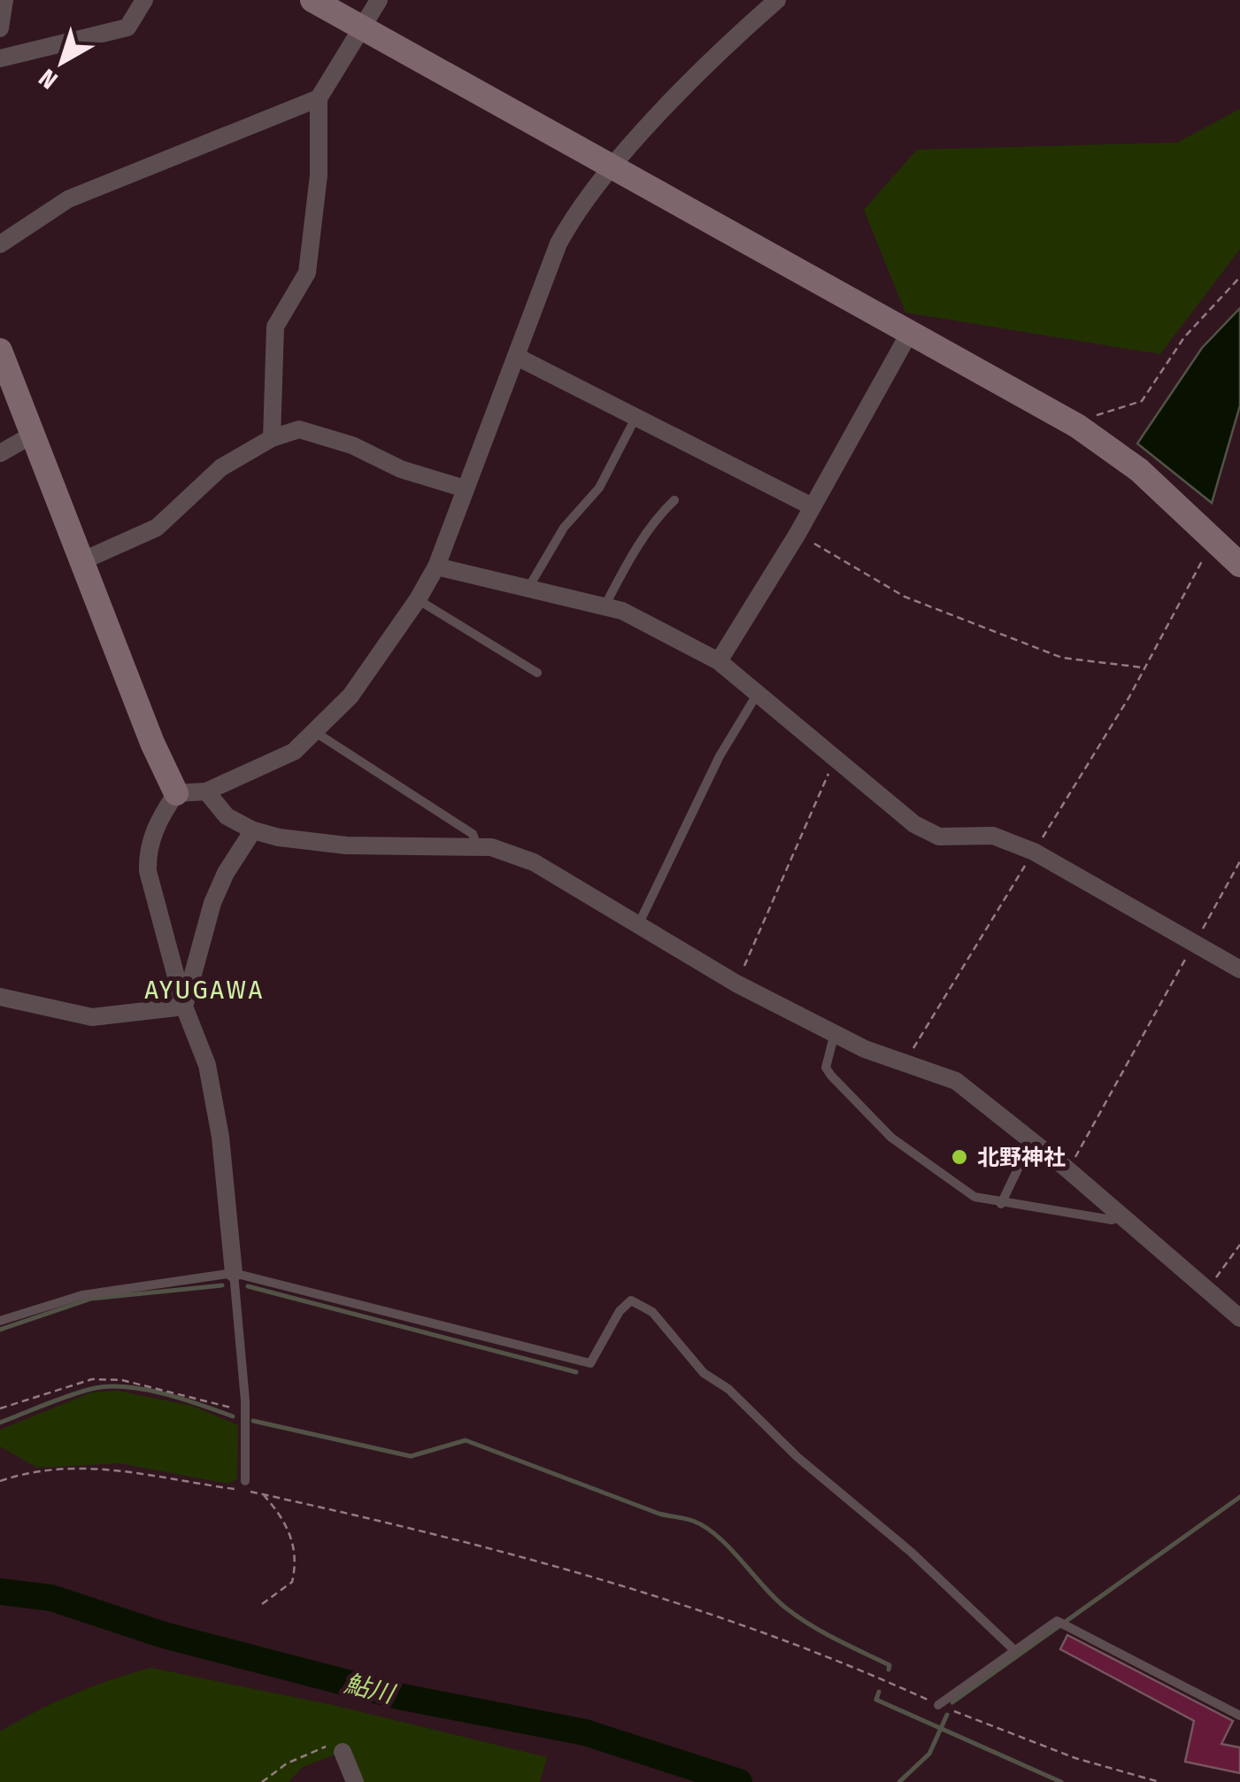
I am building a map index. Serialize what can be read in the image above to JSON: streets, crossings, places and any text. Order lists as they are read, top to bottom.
{
  "districts": ["AYUGAWA"],
  "water": ["鮎川"],
  "places": ["北野神社"],
  "north": "bottom left"
}
